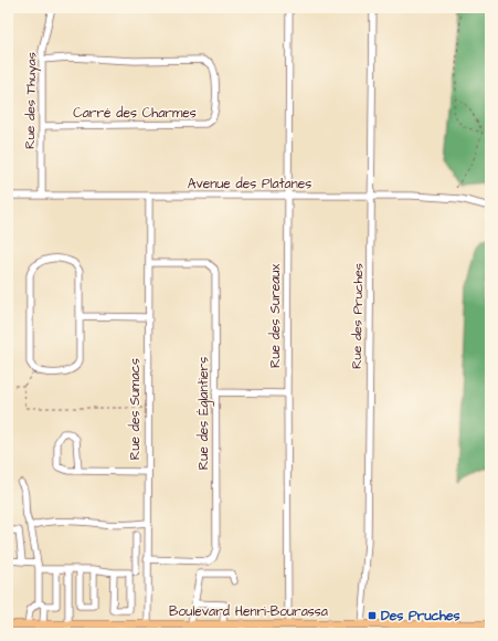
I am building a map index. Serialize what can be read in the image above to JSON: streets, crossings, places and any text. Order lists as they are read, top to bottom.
{
  "streets": {
    "main road": ["Boulevard Henri-Bourassa"],
    "street": [
      "Rue des Thuyas",
      "Carré des Charmes",
      "Avenue des Platanes",
      "Rue des Sureaux",
      "Rue des Pruches",
      "Rue des Sumacs",
      "Rue des Églantiers"
    ]
  },
  "crossings": [
    ["Rue des Thuyas", "Carré des Charmes"],
    ["Rue des Thuyas", "Avenue des Platanes"],
    ["Avenue des Platanes", "Rue des Sureaux"],
    ["Avenue des Platanes", "Rue des Pruches"],
    ["Avenue des Platanes", "Rue des Sumacs"],
    ["Rue des Sureaux", "Boulevard Henri-Bourassa"],
    ["Rue des Pruches", "Boulevard Henri-Bourassa"],
    ["Rue des Sumacs", "Rue des Églantiers"],
    ["Rue des Sumacs", "Boulevard Henri-Bourassa"]
  ],
  "places": {
    "transit": ["Des Pruches"]
  }
}
